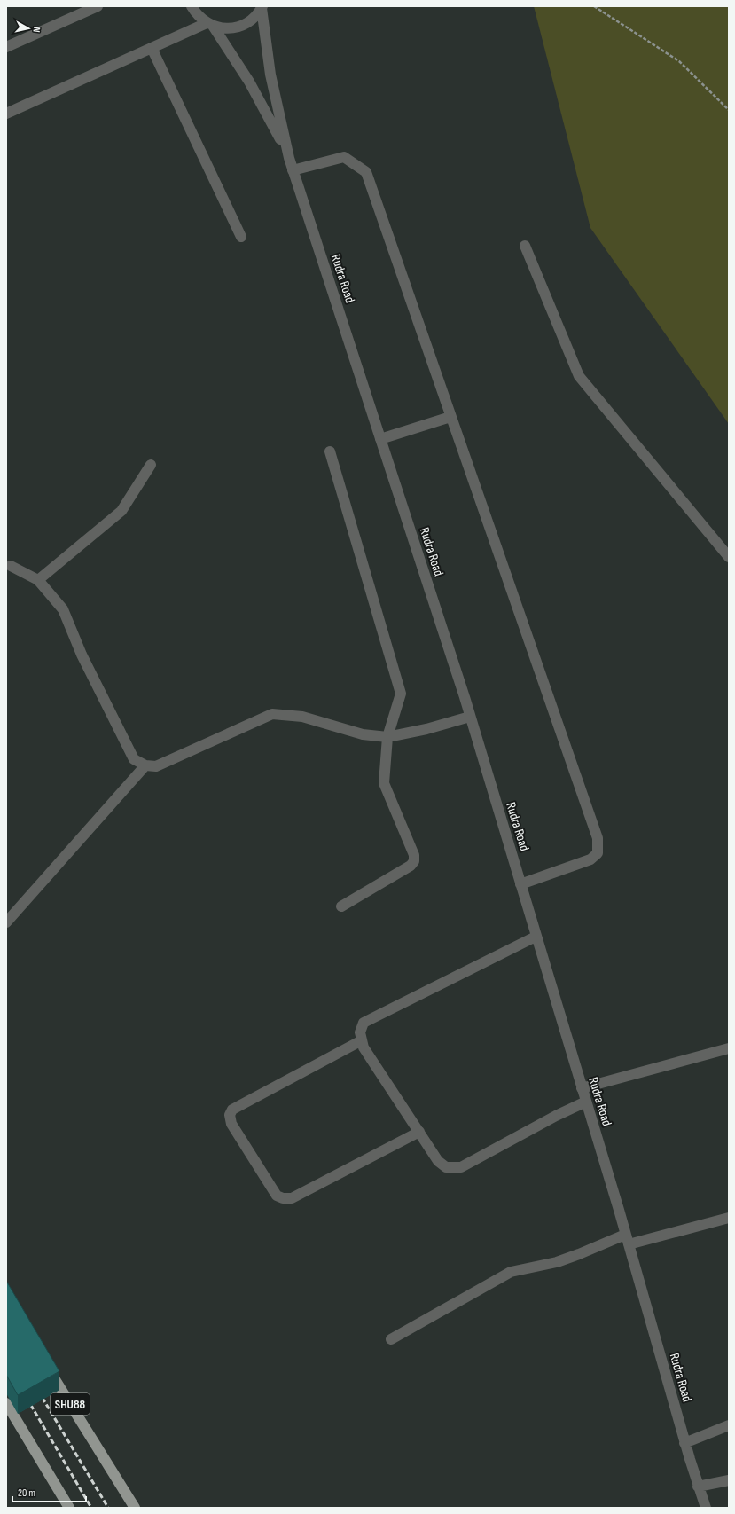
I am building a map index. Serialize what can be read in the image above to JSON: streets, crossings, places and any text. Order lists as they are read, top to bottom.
{
  "streets": {
    "main road": ["SHU88"],
    "street": ["Rudra Road"]
  },
  "scale_bar": "20 m",
  "north": "right"
}
